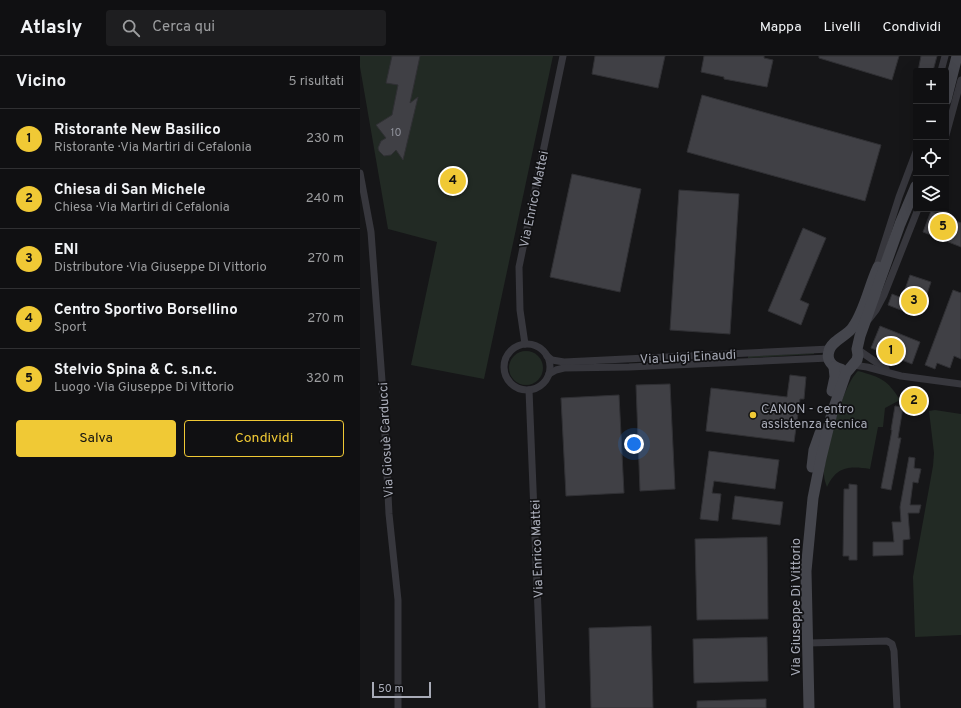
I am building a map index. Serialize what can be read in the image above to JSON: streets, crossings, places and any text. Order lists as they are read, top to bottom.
{
  "streets": {
    "main road": ["Via Giuseppe Di Vittorio"],
    "street": ["Via Enrico Mattei", "Via Luigi Einaudi", "Via Giosuè Carducci"]
  },
  "crossings": [
    ["Via Enrico Mattei", "Via Luigi Einaudi"],
    ["Via Luigi Einaudi", "Via Giuseppe Di Vittorio"]
  ],
  "places": ["CANON - centro assistenza tecnica"],
  "house_numbers": ["10"],
  "scale_bar": "50 m",
  "page": {
    "header": "Atlasly",
    "search": "Cerca qui",
    "nav": ["Mappa", "Livelli", "Condividi"],
    "heading": ["Vicino", "5 risultati"],
    "map_buttons": ["+", "−"],
    "list": [
      {
        "mark": "1",
        "name": "Ristorante New Basilico",
        "note": "Ristorante · Via Martiri di Cefalonia",
        "value": "230 m"
      },
      {
        "mark": "2",
        "name": "Chiesa di San Michele",
        "note": "Chiesa · Via Martiri di Cefalonia",
        "value": "240 m"
      },
      {
        "mark": "3",
        "name": "ENI",
        "note": "Distributore · Via Giuseppe Di Vittorio",
        "value": "270 m"
      },
      {
        "mark": "4",
        "name": "Centro Sportivo Borsellino",
        "note": "Sport",
        "value": "270 m"
      },
      {
        "mark": "5",
        "name": "Stelvio Spina & C. s.n.c.",
        "note": "Luogo · Via Giuseppe Di Vittorio",
        "value": "320 m"
      }
    ],
    "pins": [
      "4",
      "5",
      "3",
      "1",
      "2"
    ],
    "buttons": ["Salva", "Condividi"],
    "scale": "50 m"
  }
}
